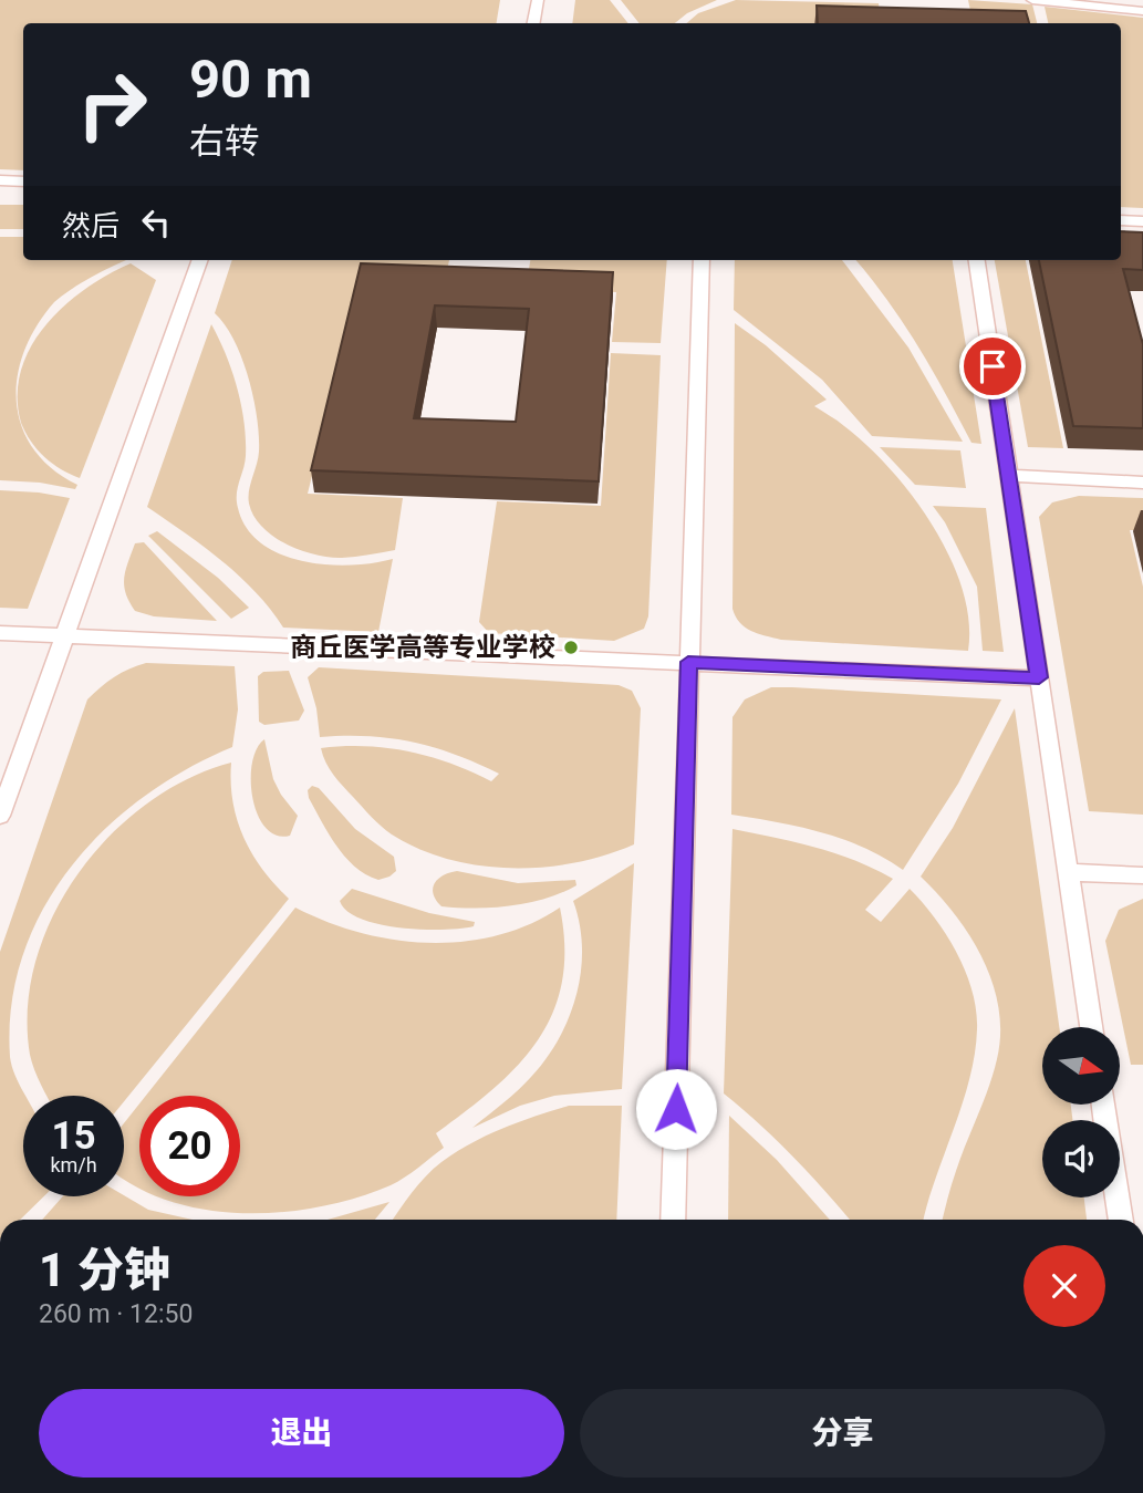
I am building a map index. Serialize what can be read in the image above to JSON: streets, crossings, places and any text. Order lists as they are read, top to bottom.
{
  "places": ["商丘医学高等专业学校"],
  "north": "right",
  "page": {
    "turn": ["90 m", "右转"],
    "then": "然后",
    "speed": "15 km/h",
    "limit": "20",
    "heading": ["1 分钟", "260 m · 12:50"],
    "buttons": ["退出", "分享"]
  }
}
